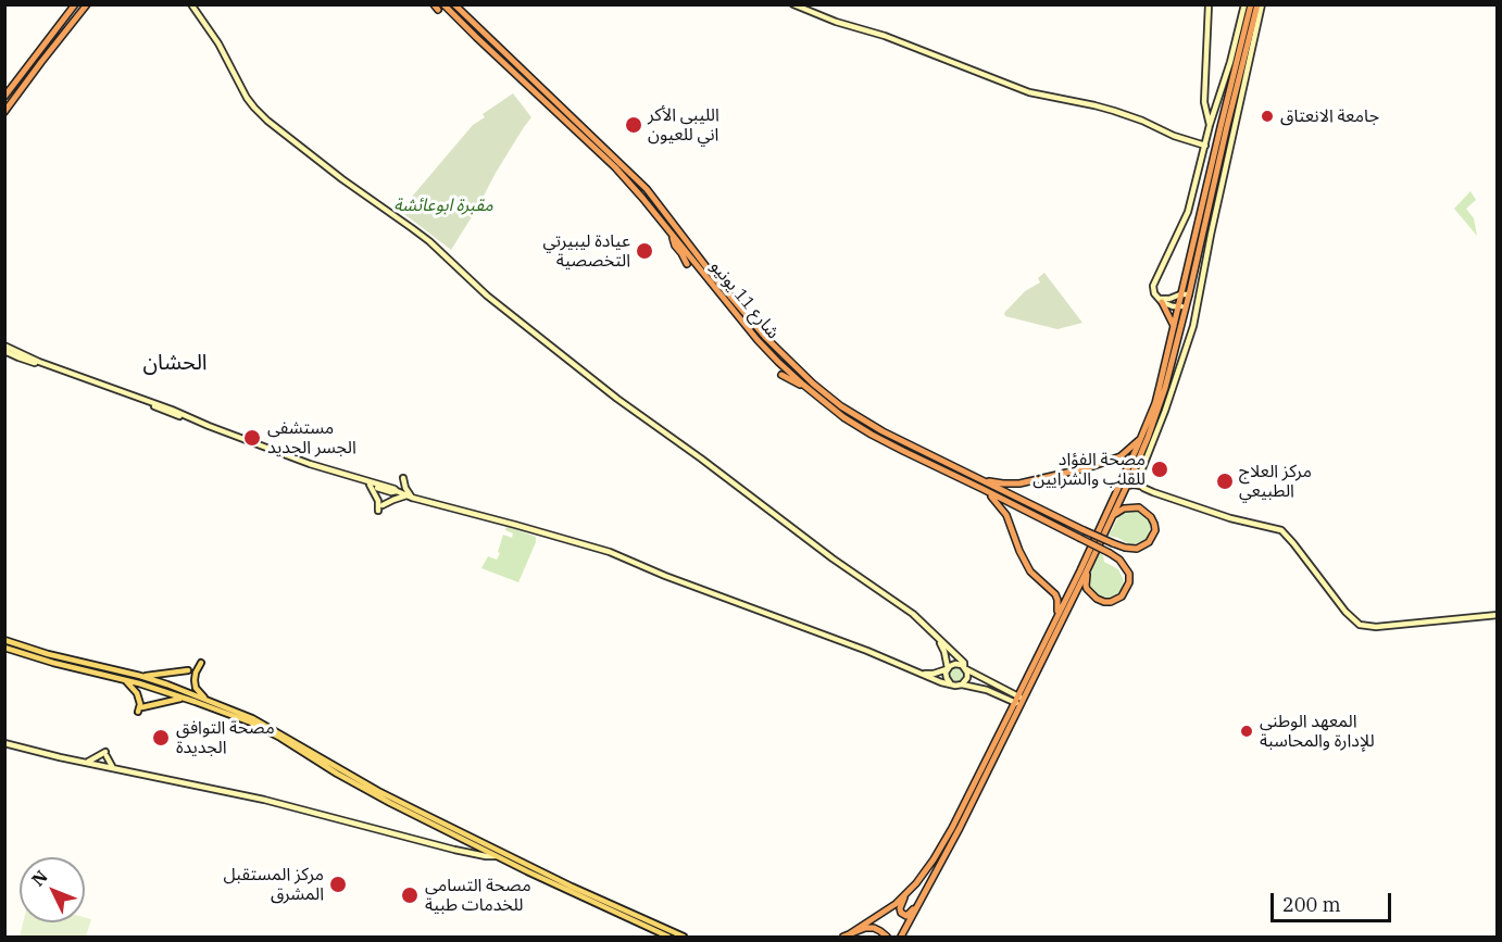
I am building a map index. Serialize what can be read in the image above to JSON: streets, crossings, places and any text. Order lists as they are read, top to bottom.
{
  "streets": {
    "highway": ["شارع 11 يونيو"]
  },
  "districts": ["الحشان"],
  "parks": ["مقبرة ابوعائشة"],
  "places": [
    "جامعة الانعتاق",
    "الليبي الأكر اني للعيون",
    "عيادة ليبيرتي التخصصية",
    "مستشفى الجسر الجديد",
    "مصحة الفؤاد للقلب والشرايين",
    "مركز العلاج الطبيعي",
    "المعهد الوطني للإدارة والمحاسبة",
    "مصحة التوافق الجديدة",
    "مركز المستقبل المشرق",
    "مصحة التسامي للخدمات طبية"
  ],
  "scale_bar": "200 m",
  "north": "top left"
}
